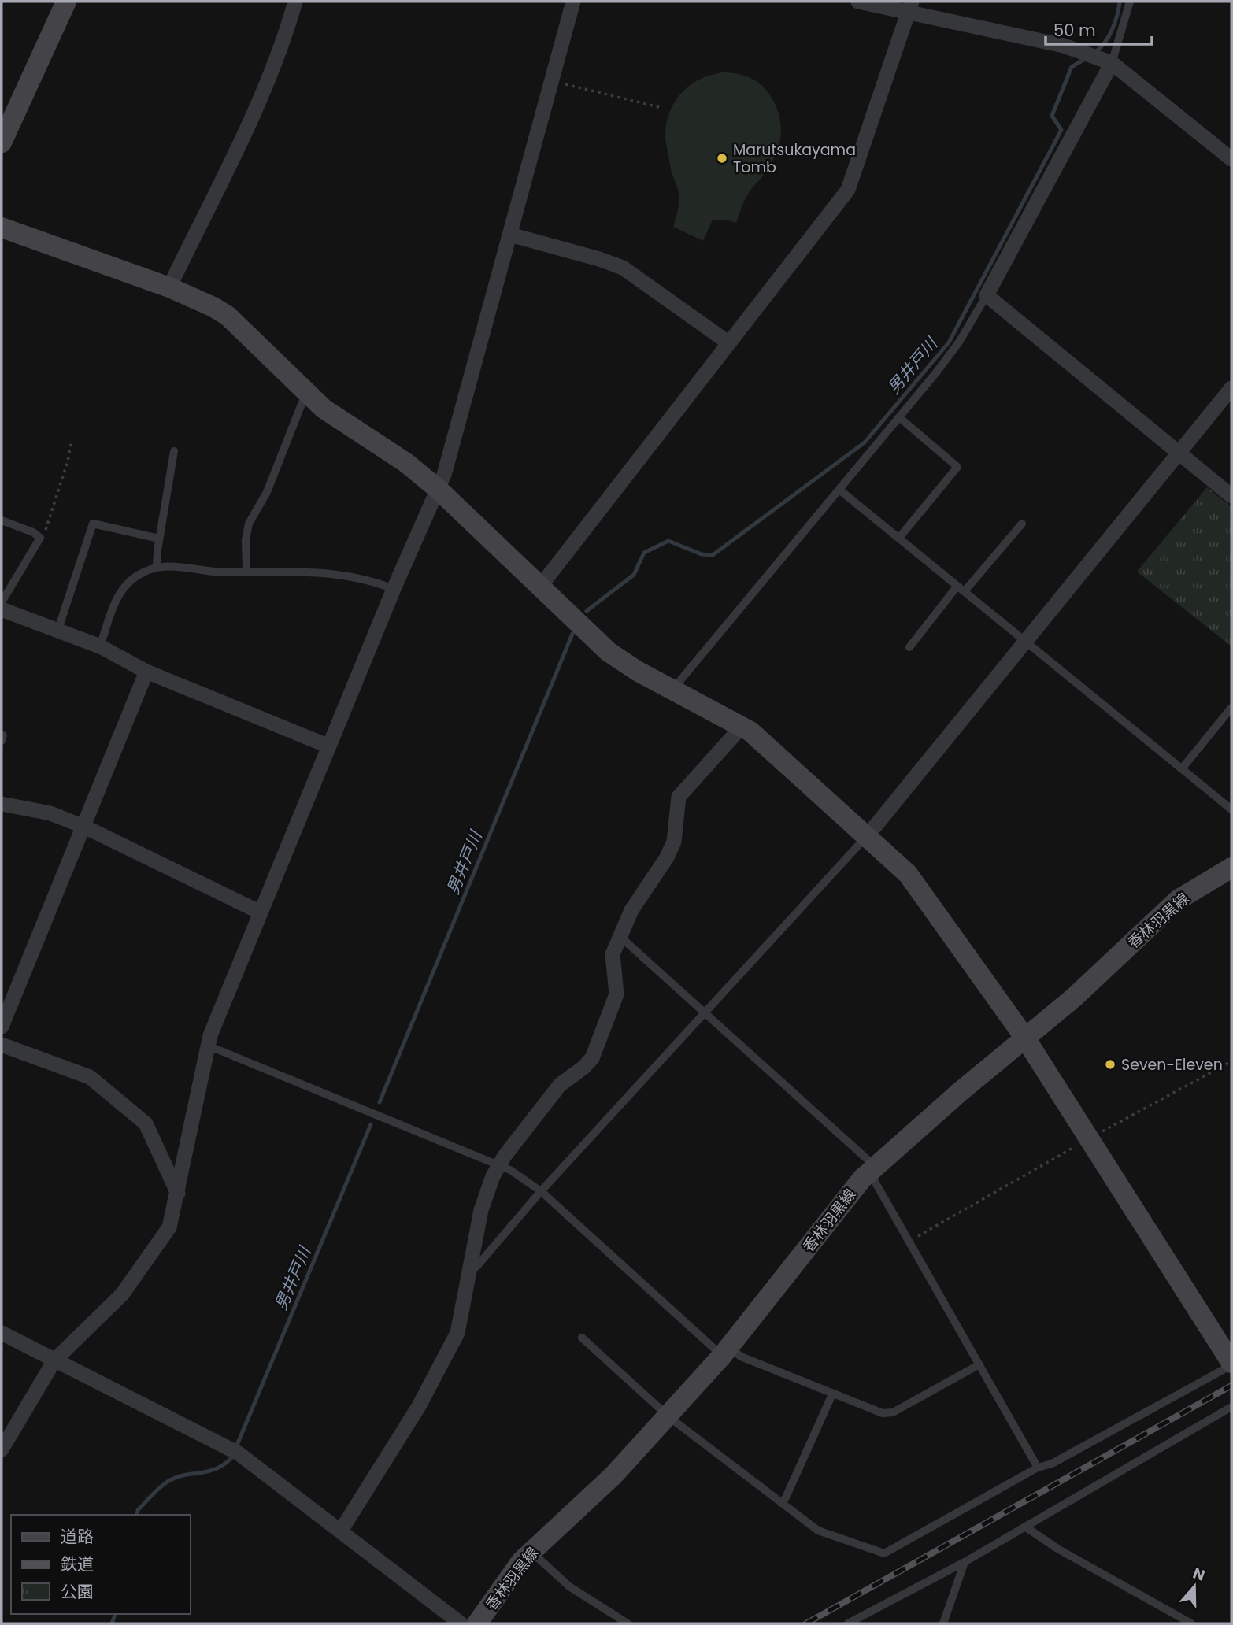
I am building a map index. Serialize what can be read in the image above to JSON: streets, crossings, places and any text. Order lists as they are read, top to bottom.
{
  "streets": {
    "street": ["香林羽黒線"]
  },
  "water": ["男井戸川"],
  "places": ["Marutsukayama Tomb", "Seven-Eleven"],
  "legend": ["道路", "鉄道", "公園"],
  "scale_bar": "50 m",
  "north": "top"
}
